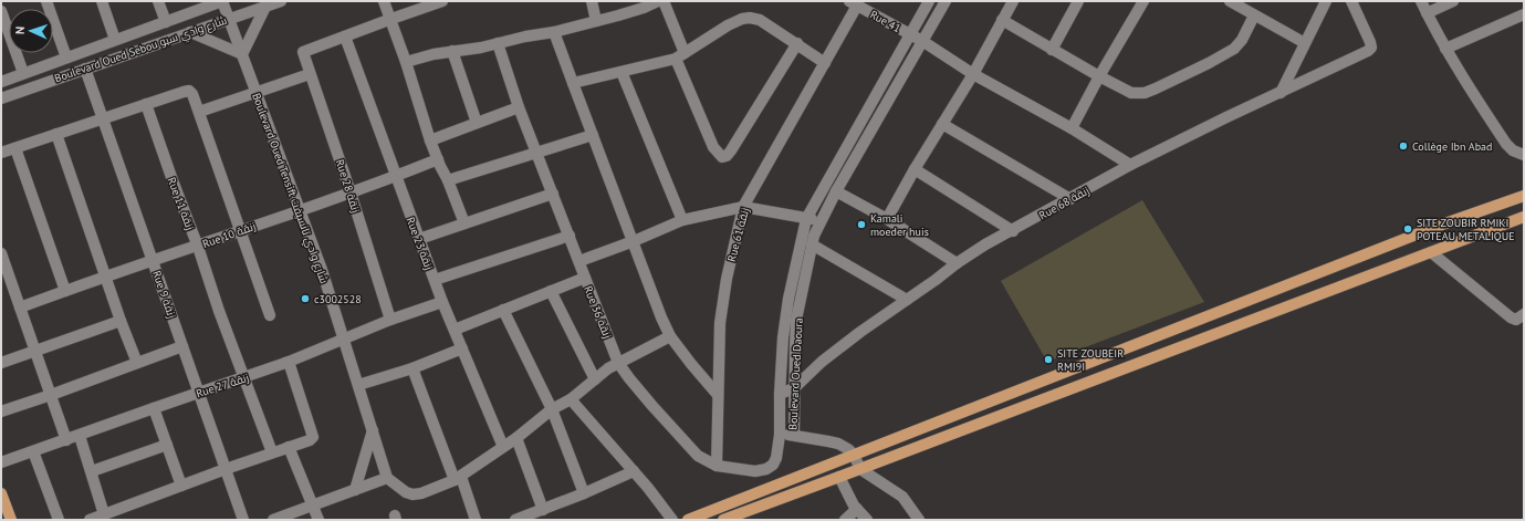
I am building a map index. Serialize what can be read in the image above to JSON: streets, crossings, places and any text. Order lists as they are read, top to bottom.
{
  "streets": {
    "street": [
      "Rue 41",
      "Boulevard Oued Sebou شارع وادي سبو",
      "Rue 28 زنقة",
      "Boulevard Oued Tensift شارع وادي تانسيفت",
      "Rue 68 زنقة",
      "Rue 11 زنقة",
      "Rue 10 زنقة",
      "Rue 61 زنقة",
      "Rue 23 زنقة",
      "Rue 9 زنقة",
      "Rue 36 زنقة",
      "Boulevard Oued Daoura",
      "Rue 27 زنقة"
    ]
  },
  "crossings": [
    ["Rue 41", "Rue 68 زنقة"],
    ["Rue 41", "Rue 61 زنقة"],
    ["Rue 41", "Boulevard Oued Daoura"],
    ["Boulevard Oued Sebou شارع وادي سبو", "Boulevard Oued Tensift شارع وادي تانسيفت"],
    ["Boulevard Oued Sebou شارع وادي سبو", "Rue 9 زنقة"],
    ["Rue 28 زنقة", "Rue 10 زنقة"],
    ["Rue 28 زنقة", "Rue 23 زنقة"],
    ["Rue 28 زنقة", "Rue 27 زنقة"],
    ["Boulevard Oued Tensift شارع وادي تانسيفت", "Rue 10 زنقة"],
    ["Boulevard Oued Tensift شارع وادي تانسيفت", "Rue 27 زنقة"],
    ["Rue 68 زنقة", "Boulevard Oued Daoura"],
    ["Rue 11 زنقة", "Rue 10 زنقة"],
    ["Rue 11 زنقة", "Rue 27 زنقة"],
    ["Rue 10 زنقة", "Rue 23 زنقة"],
    ["Rue 10 زنقة", "Rue 9 زنقة"],
    ["Rue 61 زنقة", "Rue 36 زنقة"],
    ["Rue 23 زنقة", "Rue 27 زنقة"],
    ["Rue 9 زنقة", "Rue 27 زنقة"],
    ["Rue 36 زنقة", "Boulevard Oued Daoura"]
  ],
  "places": [
    "Collège Ibn Abad",
    "Kamali moeder huis",
    "SITE ZOUBIR RMIKI POTEAU METALIQUE",
    "c3002528",
    "SITE ZOUBEIR RMI9I"
  ],
  "north": "left"
}
